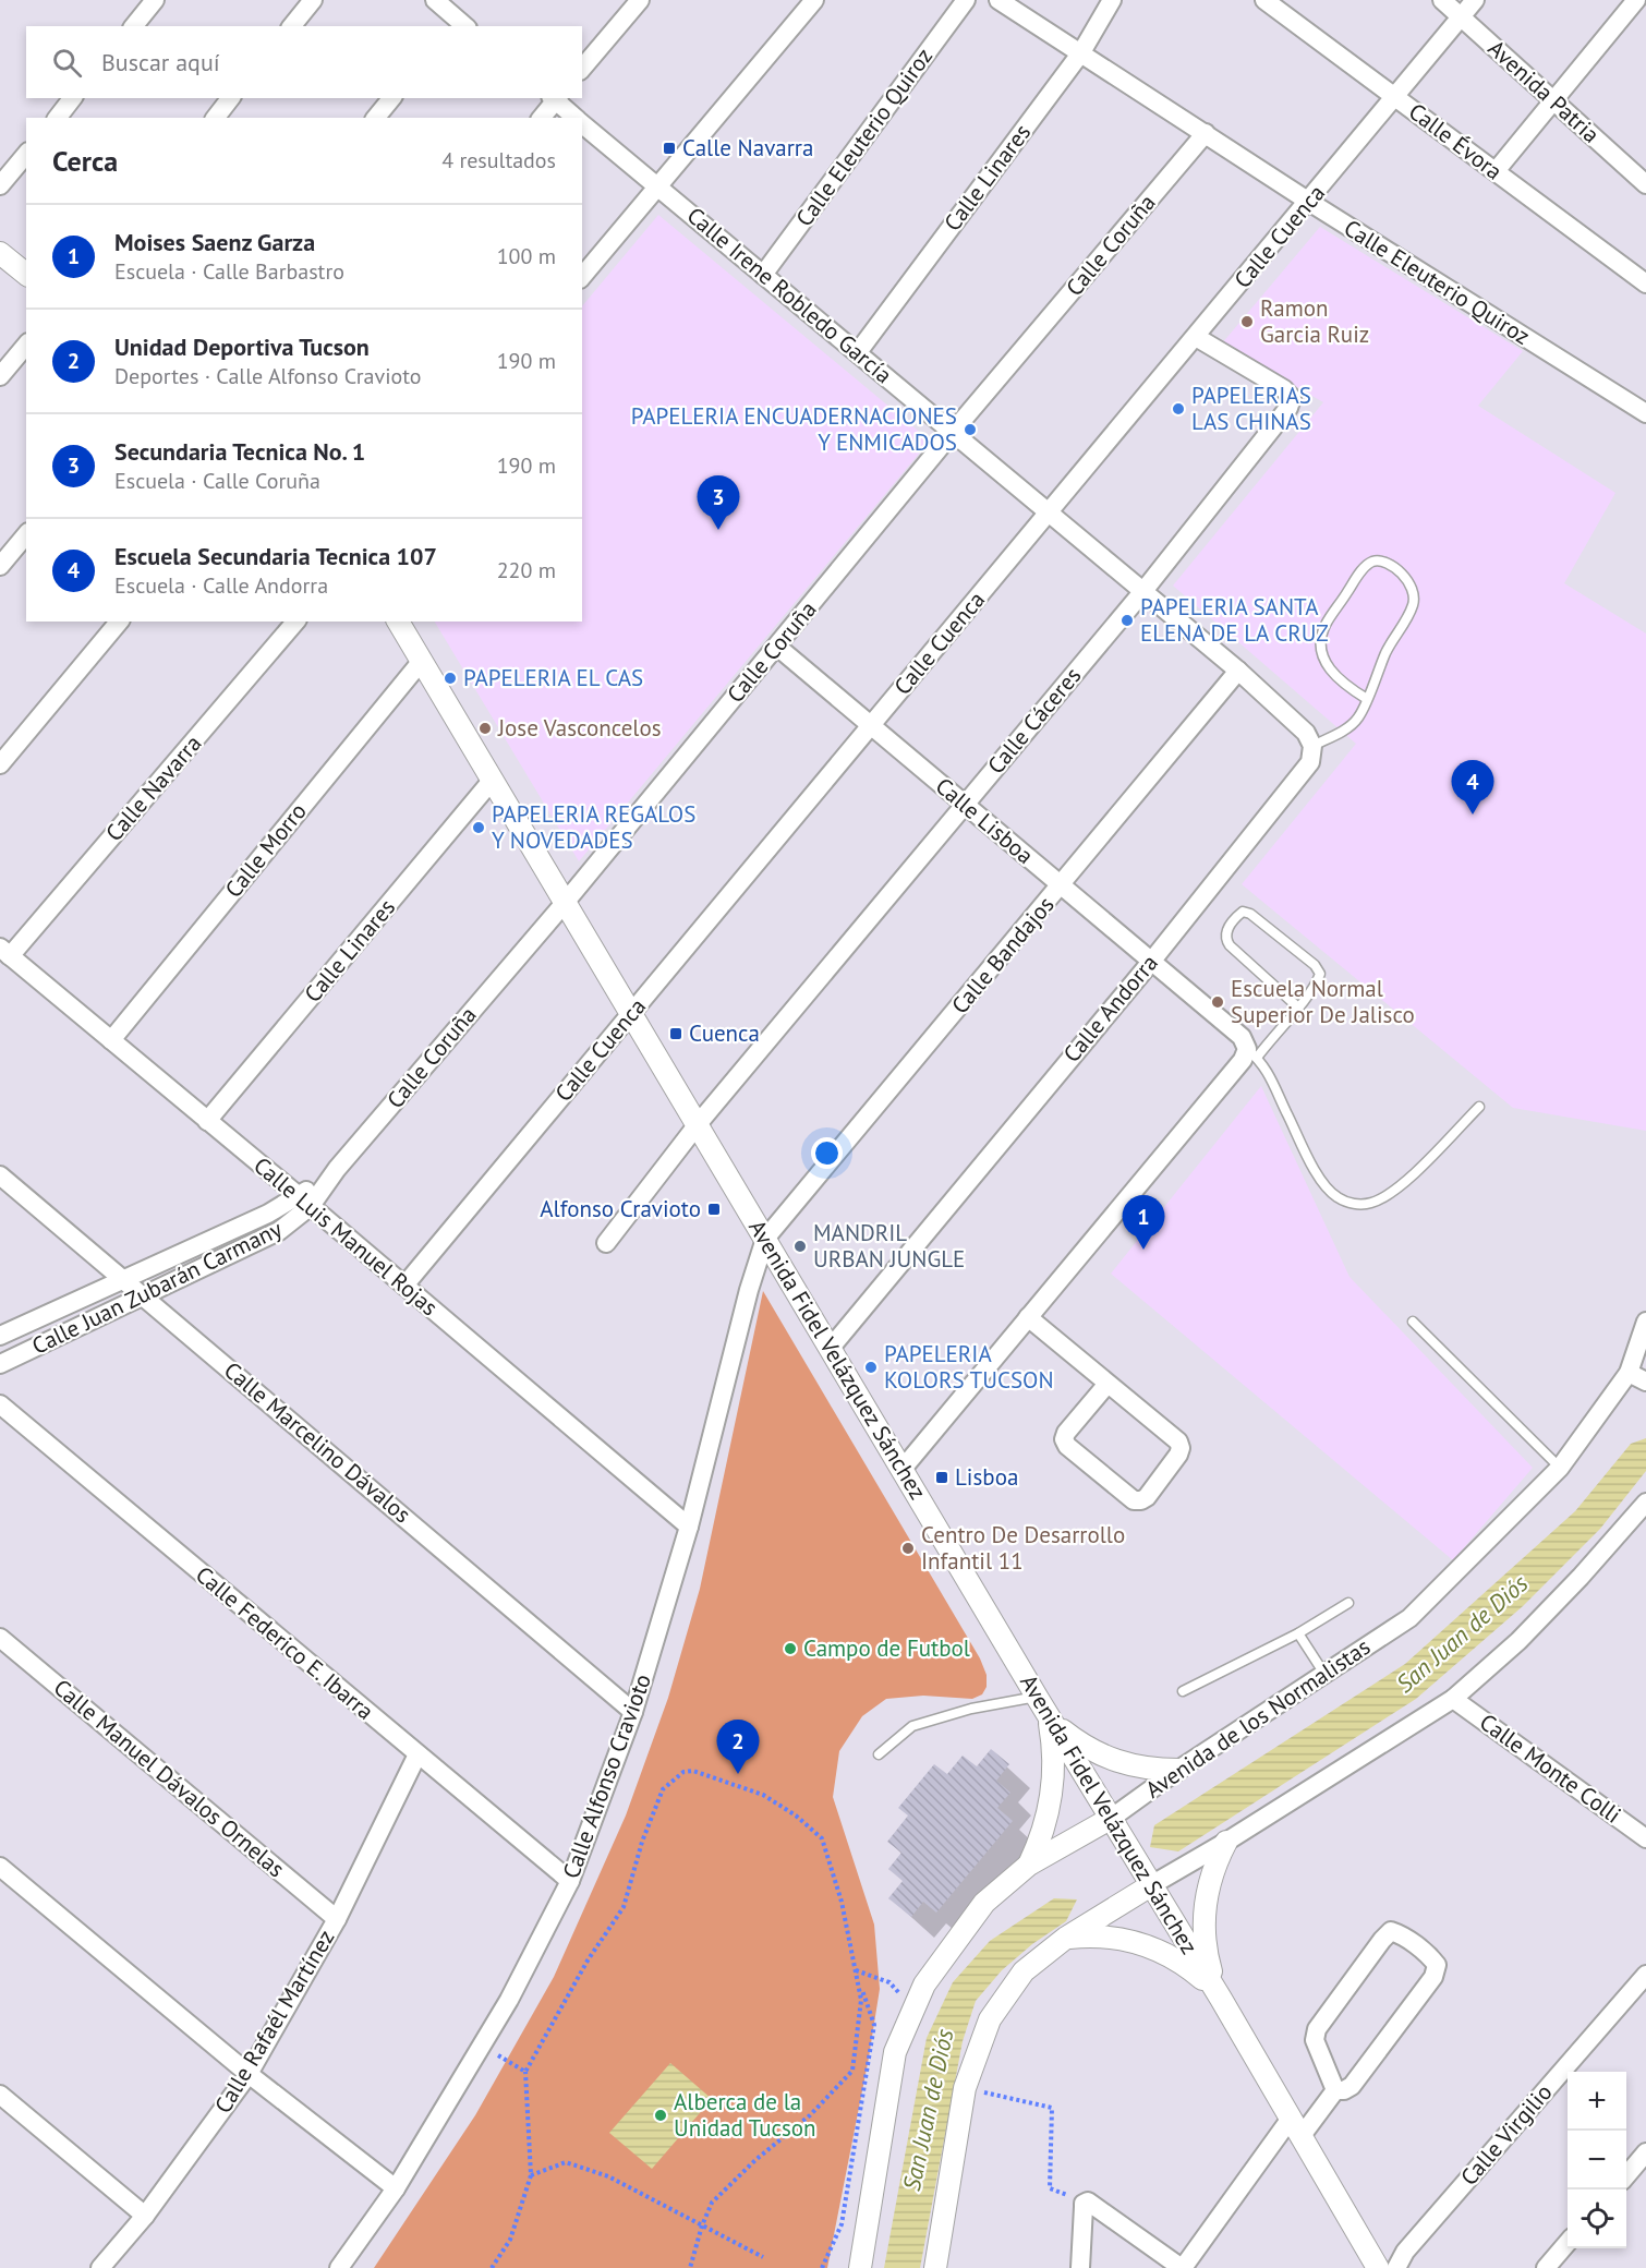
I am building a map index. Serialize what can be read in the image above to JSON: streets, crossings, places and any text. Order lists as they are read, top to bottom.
{
  "streets": {
    "street": [
      "Avenida Patria",
      "Calle Eleuterio Quiroz",
      "Calle Évora",
      "Calle Linares",
      "Calle Cuenca",
      "Calle Coruña",
      "Calle Irene Robledo García",
      "Calle Cáceres",
      "Calle Navarra",
      "Calle Lisboa",
      "Calle Morro",
      "Calle Bandajos",
      "Calle Andorra",
      "Calle Luis Manuel Rojas",
      "Calle Juan Zubarán Carmany",
      "Avenida Fidel Velázquez Sánchez",
      "Calle Marcelino Dávalos",
      "Calle Federico E. Ibarra",
      "Avenida de los Normalistas",
      "Calle Monte Colli",
      "Calle Alfonso Cravioto",
      "Calle Manuel Dávalos Ornelas",
      "Calle Rafaél Martínez",
      "Calle Virgilio"
    ]
  },
  "crossings": [
    ["Avenida Patria", "Calle Cuenca"],
    ["Calle Eleuterio Quiroz", "Calle Linares"],
    ["Calle Eleuterio Quiroz", "Calle Cuenca"],
    ["Calle Eleuterio Quiroz", "Calle Coruña"],
    ["Calle Eleuterio Quiroz", "Calle Irene Robledo García"],
    ["Calle Évora", "Calle Cuenca"],
    ["Calle Linares", "Calle Irene Robledo García"],
    ["Calle Linares", "Calle Luis Manuel Rojas"],
    ["Calle Linares", "Avenida Fidel Velázquez Sánchez"],
    ["Calle Cuenca", "Calle Irene Robledo García"],
    ["Calle Cuenca", "Calle Cáceres"],
    ["Calle Cuenca", "Calle Lisboa"],
    ["Calle Cuenca", "Calle Luis Manuel Rojas"],
    ["Calle Cuenca", "Avenida Fidel Velázquez Sánchez"],
    ["Calle Coruña", "Calle Irene Robledo García"],
    ["Calle Coruña", "Calle Lisboa"],
    ["Calle Coruña", "Calle Luis Manuel Rojas"],
    ["Calle Coruña", "Calle Juan Zubarán Carmany"],
    ["Calle Coruña", "Avenida Fidel Velázquez Sánchez"],
    ["Calle Irene Robledo García", "Calle Cáceres"],
    ["Calle Irene Robledo García", "Calle Bandajos"],
    ["Calle Cáceres", "Calle Lisboa"],
    ["Calle Cáceres", "Avenida Fidel Velázquez Sánchez"],
    ["Calle Navarra", "Calle Luis Manuel Rojas"],
    ["Calle Lisboa", "Calle Bandajos"],
    ["Calle Lisboa", "Calle Andorra"],
    ["Calle Morro", "Calle Luis Manuel Rojas"],
    ["Calle Morro", "Avenida Fidel Velázquez Sánchez"],
    ["Calle Bandajos", "Avenida Fidel Velázquez Sánchez"],
    ["Calle Bandajos", "Calle Alfonso Cravioto"],
    ["Calle Andorra", "Avenida Fidel Velázquez Sánchez"],
    ["Calle Luis Manuel Rojas", "Calle Juan Zubarán Carmany"],
    ["Calle Luis Manuel Rojas", "Calle Alfonso Cravioto"],
    ["Calle Juan Zubarán Carmany", "Calle Marcelino Dávalos"],
    ["Avenida Fidel Velázquez Sánchez", "Avenida de los Normalistas"],
    ["Avenida Fidel Velázquez Sánchez", "Calle Alfonso Cravioto"],
    ["Calle Marcelino Dávalos", "Calle Alfonso Cravioto"],
    ["Calle Federico E. Ibarra", "Calle Alfonso Cravioto"],
    ["Calle Federico E. Ibarra", "Calle Rafaél Martínez"],
    ["Calle Manuel Dávalos Ornelas", "Calle Rafaél Martínez"]
  ],
  "water": ["San Juan de Diós"],
  "places": {
    "transit": [
      "Calle Navarra",
      "Cuenca",
      "Alfonso Cravioto",
      "Lisboa"
    ],
    "other": [
      "Ramon Garcia Ruiz",
      "PAPELERIAS LAS CHINAS",
      "PAPELERIA ENCUADERNACIONES Y ENMICADOS",
      "PAPELERIA SANTA ELENA DE LA CRUZ",
      "PAPELERIA EL CAS",
      "Jose Vasconcelos",
      "PAPELERIA REGALOS Y NOVEDADES",
      "Escuela Normal Superior De Jalisco",
      "MANDRIL URBAN JUNGLE",
      "PAPELERIA KOLORS TUCSON",
      "Centro De Desarrollo Infantil 11",
      "Campo de Futbol",
      "Alberca de la Unidad Tucson"
    ]
  },
  "page": {
    "search": "Buscar aquí",
    "heading": ["Cerca", "4 resultados"],
    "list": [
      {
        "mark": "1",
        "name": "Moises Saenz Garza",
        "note": "Escuela · Calle Barbastro",
        "value": "100 m"
      },
      {
        "mark": "2",
        "name": "Unidad Deportiva Tucson",
        "note": "Deportes · Calle Alfonso Cravioto",
        "value": "190 m"
      },
      {
        "mark": "3",
        "name": "Secundaria Tecnica No. 1",
        "note": "Escuela · Calle Coruña",
        "value": "190 m"
      },
      {
        "mark": "4",
        "name": "Escuela Secundaria Tecnica 107",
        "note": "Escuela · Calle Andorra",
        "value": "220 m"
      }
    ],
    "pins": [
      "3",
      "4",
      "1",
      "2"
    ],
    "map_buttons": ["+", "−"]
  }
}
